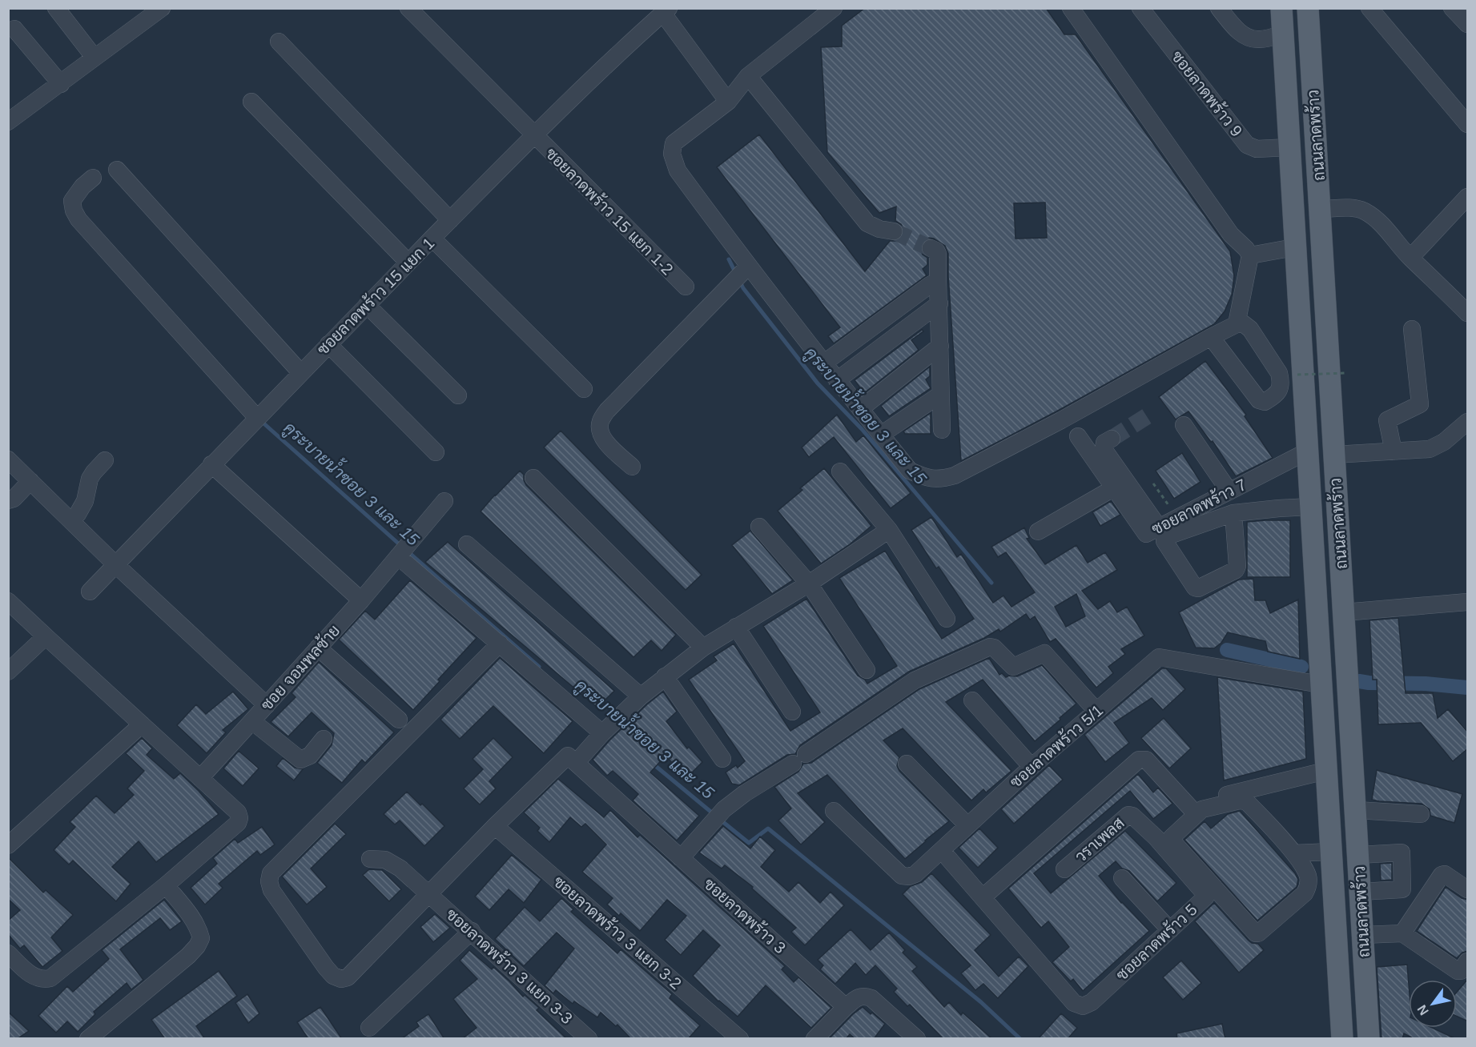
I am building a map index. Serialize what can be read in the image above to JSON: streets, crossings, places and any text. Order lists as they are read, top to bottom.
{
  "streets": {
    "main road": ["ถนนลาดพร้าว"],
    "street": [
      "ซอยลาดพร้าว 9",
      "ซอยลาดพร้าว 15 แยก 1-2",
      "ซอยลาดพร้าว 15 แยก 1",
      "ซอยลาดพร้าว 7",
      "ซอย จอมพลซ้าย",
      "ซอยลาดพร้าว 5/1",
      "วราเพลส",
      "ซอยลาดพร้าว 3",
      "ซอยลาดพร้าว 3 แยก 3-2",
      "ซอยลาดพร้าว 5",
      "ซอยลาดพร้าว 3 แยก 3-3"
    ]
  },
  "crossings": [
    ["ซอยลาดพร้าว 9", "ถนนลาดพร้าว"],
    ["ถนนลาดพร้าว", "ซอยลาดพร้าว 7"],
    ["ถนนลาดพร้าว", "ซอยลาดพร้าว 5/1"],
    ["ซอยลาดพร้าว 15 แยก 1-2", "ซอยลาดพร้าว 15 แยก 1"],
    ["วราเพลส", "ซอยลาดพร้าว 5"]
  ],
  "water": ["คูระบายน้ำซอย 3 และ 15"],
  "north": "bottom left"
}
